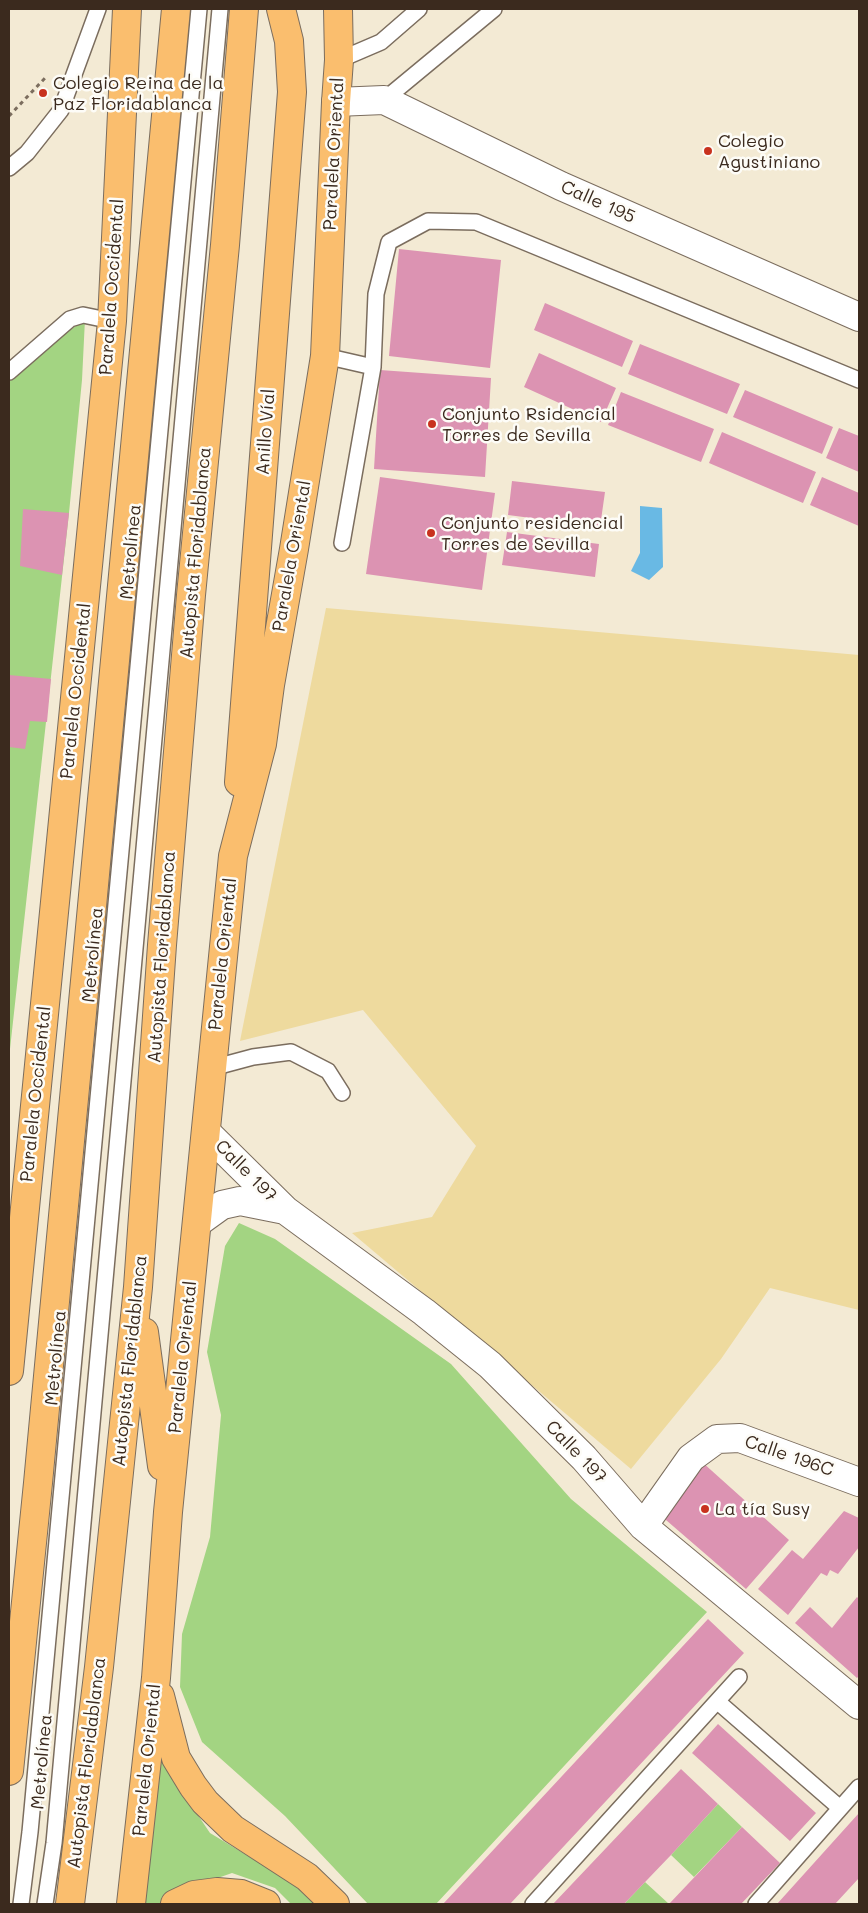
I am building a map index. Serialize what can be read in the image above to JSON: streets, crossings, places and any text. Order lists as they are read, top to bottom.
{
  "streets": {
    "highway": [
      "Paralela Oriental",
      "Paralela Occidental",
      "Anillo Víal",
      "Autopista Floridablanca"
    ],
    "street": ["Calle 195", "Calle 197", "Calle 196C"],
    "lane": ["Metrolínea"]
  },
  "crossings": [
    ["Paralela Oriental", "Calle 195"],
    ["Paralela Oriental", "Anillo Víal"],
    ["Paralela Oriental", "Calle 197"],
    ["Calle 197", "Calle 196C"]
  ],
  "places": [
    "Colegio Reina de la Paz Floridablanca",
    "Colegio Agustiniano",
    "Conjunto Rsidencial Torres de Sevilla",
    "Conjunto residencial Torres de Sevilla",
    "La tía Susy"
  ]
}
